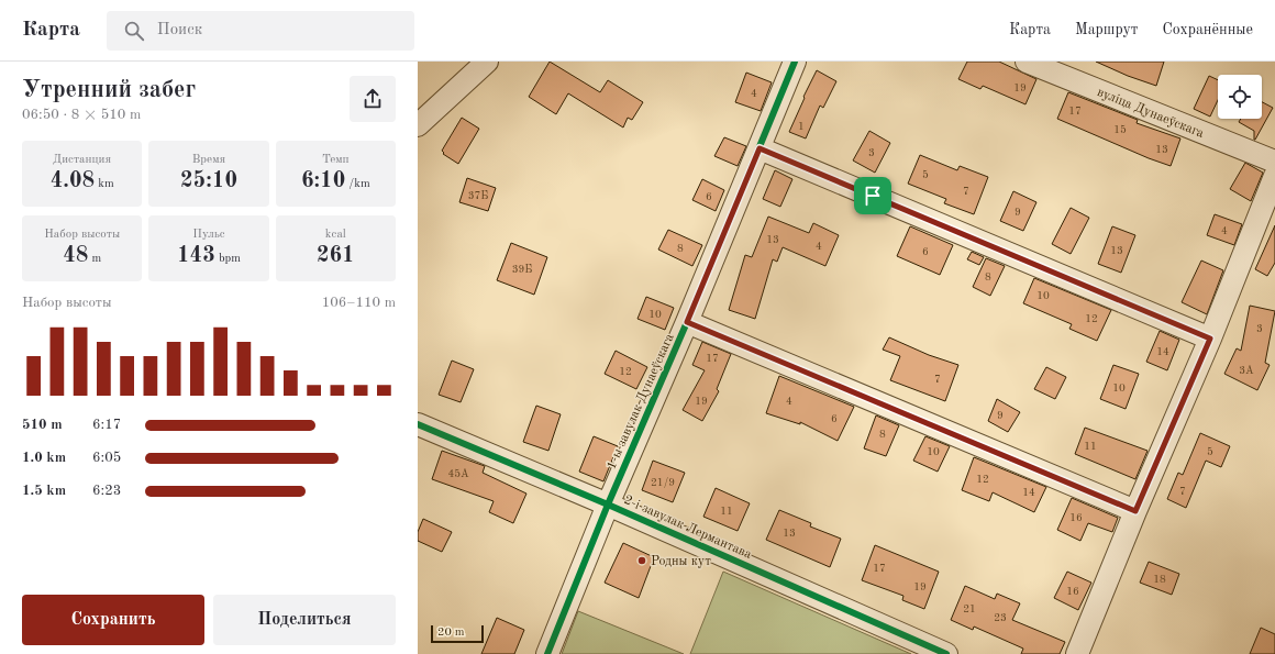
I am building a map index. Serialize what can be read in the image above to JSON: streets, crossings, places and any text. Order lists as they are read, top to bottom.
{
  "streets": {
    "street": ["вуліца Дунаеўскага", "1-ы завулак Дунаеўскага", "2-і завулак Лермантава"]
  },
  "crossings": [
    ["1-ы завулак Дунаеўскага", "2-і завулак Лермантава"]
  ],
  "places": ["Родны кут"],
  "house_numbers": [
    "19",
    "4",
    "17",
    "1",
    "15",
    "13",
    "3",
    "5",
    "7",
    "37Б",
    "6",
    "9",
    "4",
    "13",
    "4",
    "8",
    "13",
    "6",
    "39Б",
    "8",
    "10",
    "10",
    "12",
    "3",
    "14",
    "17",
    "3А",
    "12",
    "7",
    "10",
    "19",
    "4",
    "9",
    "6",
    "8",
    "11",
    "10",
    "5",
    "45А",
    "12",
    "21/9",
    "7",
    "14",
    "11",
    "16",
    "13",
    "17",
    "18",
    "19",
    "16",
    "21",
    "23"
  ],
  "scale_bar": "20 m",
  "page": {
    "header": "Карта",
    "search": "Поиск",
    "nav": ["Карта", "Маршрут", "Сохранённые"],
    "heading": ["Утренний забег", "06:50 · 8 × 510 m"],
    "stats": [
      ["Дистанция", "4.08 km"],
      ["Время", "25:10"],
      ["Темп", "6:10 /km"],
      ["Набор высоты", "48 m"],
      ["Пульс", "143 bpm"],
      ["kcal", "261"]
    ],
    "chart": ["Набор высоты", "106–110 m"],
    "list": [
      {
        "name": "510 m",
        "note": "6:17"
      },
      {
        "name": "1.0 km",
        "note": "6:05"
      },
      {
        "name": "1.5 km",
        "note": "6:23"
      }
    ],
    "buttons": ["Сохранить", "Поделиться"],
    "scale": "20 m"
  }
}
